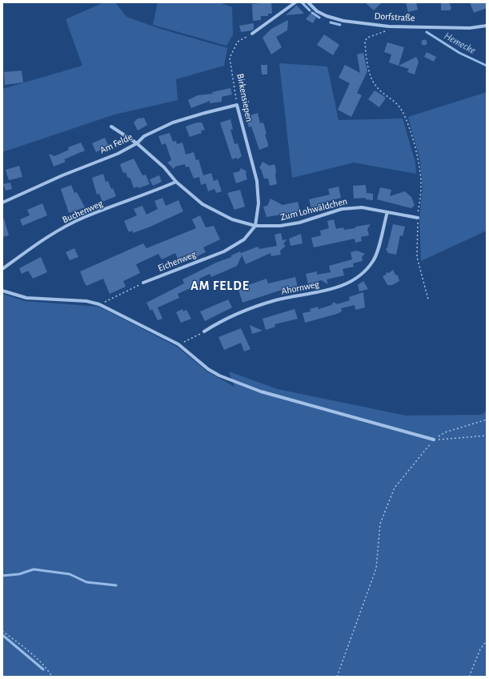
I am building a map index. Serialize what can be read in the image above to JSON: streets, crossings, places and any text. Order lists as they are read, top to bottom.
{
  "streets": {
    "street": [
      "Dorfstraße",
      "Birkensiepen",
      "Am Felde",
      "Zum Lohwäldchen",
      "Buchenweg",
      "Eichenweg",
      "Ahornweg"
    ]
  },
  "crossings": [
    ["Birkensiepen", "Am Felde"],
    ["Birkensiepen", "Zum Lohwäldchen"],
    ["Birkensiepen", "Eichenweg"],
    ["Am Felde", "Zum Lohwäldchen"],
    ["Zum Lohwäldchen", "Buchenweg"],
    ["Zum Lohwäldchen", "Eichenweg"],
    ["Zum Lohwäldchen", "Ahornweg"]
  ],
  "districts": ["AM FELDE"],
  "water": ["Hemecke"]
}
